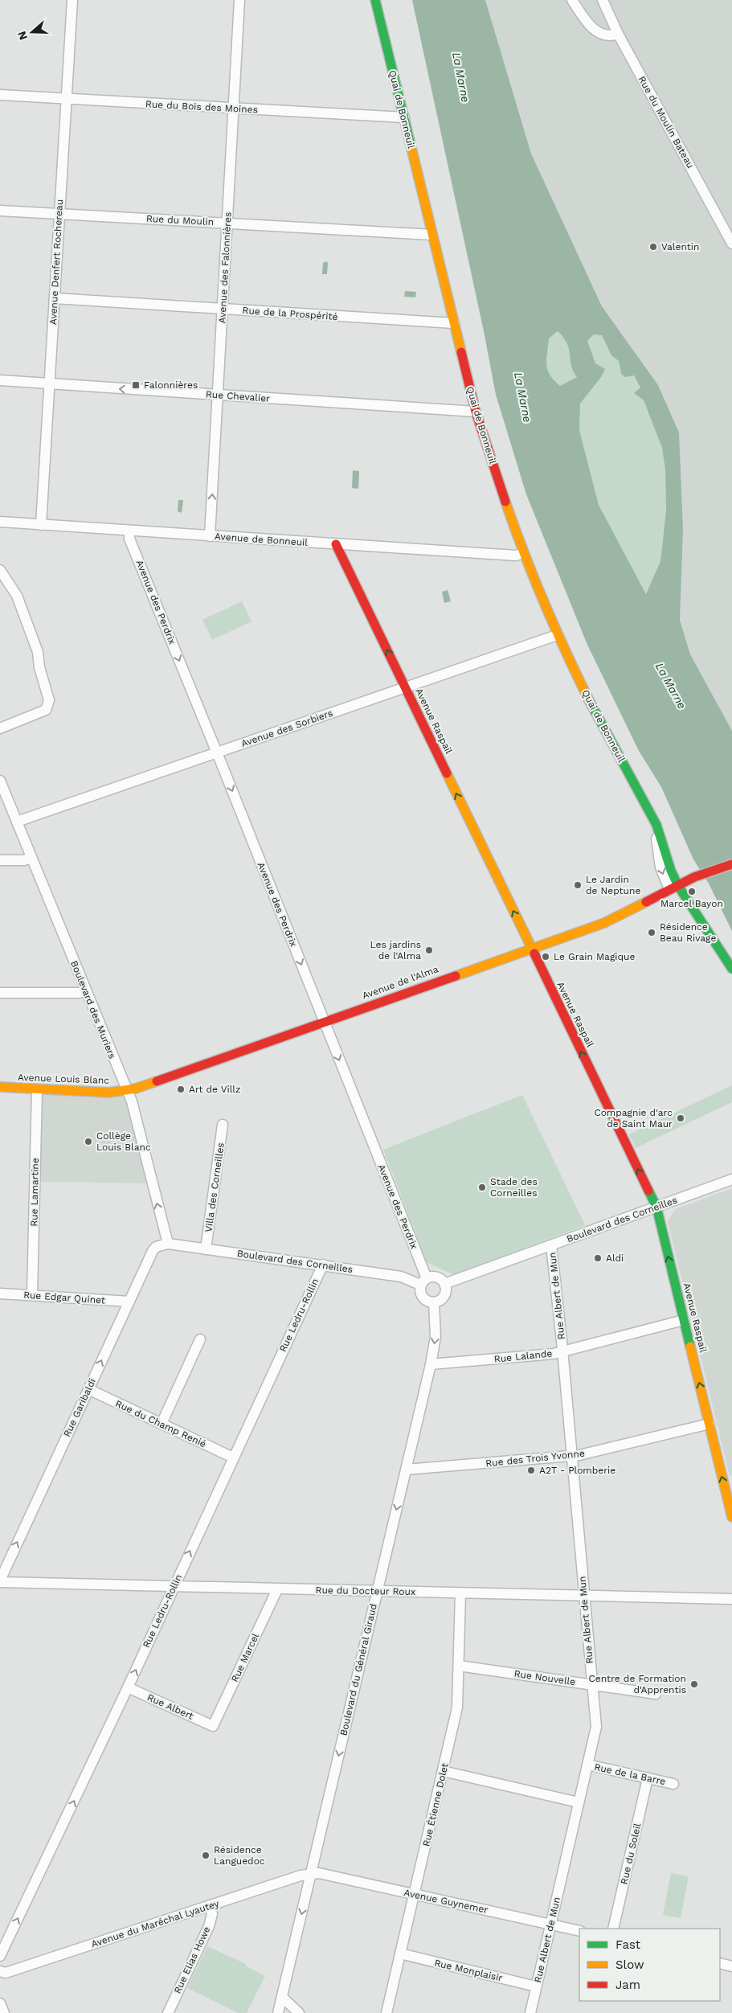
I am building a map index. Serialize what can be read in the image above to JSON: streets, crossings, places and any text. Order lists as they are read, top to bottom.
{
  "streets": {
    "street": [
      "Rue du Bois des Moines",
      "Quai de Bonneuil",
      "Rue du Moulin Bateau",
      "Rue du Moulin",
      "Avenue Denfert Rochereau",
      "Avenue des Falonnières",
      "Rue de la Prospérité",
      "Rue Chevalier",
      "Avenue de Bonneuil",
      "Avenue des Perdrix",
      "Avenue Raspail",
      "Avenue des Sorbiers",
      "Avenue de l'Alma",
      "Boulevard des Muriers",
      "Avenue Louis Blanc",
      "Villa des Corneilles",
      "Rue Lamartine",
      "Boulevard des Corneilles",
      "Rue Albert de Mun",
      "Rue Edgar Quinet",
      "Rue Ledru-Rollin",
      "Rue Lalande",
      "Rue Garibaldi",
      "Rue du Champ Renié",
      "Rue des Trois Yvonne",
      "Rue du Docteur Roux",
      "Rue Marcel",
      "Boulevard du Général Giraud",
      "Rue Nouvelle",
      "Rue Albert",
      "Rue de la Barre",
      "Rue Étienne Dolet",
      "Rue du Soleil",
      "Avenue Guynemer",
      "Avenue du Maréchal Lyautey",
      "Rue Elias Howe",
      "Rue Monplaisir"
    ]
  },
  "crossings": [
    ["Rue du Bois des Moines", "Quai de Bonneuil"],
    ["Rue du Bois des Moines", "Avenue Denfert Rochereau"],
    ["Rue du Bois des Moines", "Avenue des Falonnières"],
    ["Quai de Bonneuil", "Rue du Moulin"],
    ["Quai de Bonneuil", "Rue de la Prospérité"],
    ["Quai de Bonneuil", "Rue Chevalier"],
    ["Quai de Bonneuil", "Avenue de Bonneuil"],
    ["Quai de Bonneuil", "Avenue des Sorbiers"],
    ["Quai de Bonneuil", "Avenue de l'Alma"],
    ["Rue du Moulin", "Avenue Denfert Rochereau"],
    ["Rue du Moulin", "Avenue des Falonnières"],
    ["Avenue Denfert Rochereau", "Rue de la Prospérité"],
    ["Avenue Denfert Rochereau", "Rue Chevalier"],
    ["Avenue Denfert Rochereau", "Avenue de Bonneuil"],
    ["Avenue des Falonnières", "Rue de la Prospérité"],
    ["Avenue des Falonnières", "Rue Chevalier"],
    ["Avenue des Falonnières", "Avenue de Bonneuil"],
    ["Avenue de Bonneuil", "Avenue des Perdrix"],
    ["Avenue de Bonneuil", "Avenue Raspail"],
    ["Avenue des Perdrix", "Avenue des Sorbiers"],
    ["Avenue des Perdrix", "Avenue de l'Alma"],
    ["Avenue des Perdrix", "Boulevard des Corneilles"],
    ["Avenue des Perdrix", "Boulevard du Général Giraud"],
    ["Avenue Raspail", "Avenue des Sorbiers"],
    ["Avenue Raspail", "Avenue de l'Alma"],
    ["Avenue Raspail", "Boulevard des Corneilles"],
    ["Avenue Raspail", "Rue Lalande"],
    ["Avenue Raspail", "Rue des Trois Yvonne"],
    ["Avenue des Sorbiers", "Boulevard des Muriers"],
    ["Avenue de l'Alma", "Boulevard des Muriers"],
    ["Avenue de l'Alma", "Avenue Louis Blanc"],
    ["Boulevard des Muriers", "Avenue Louis Blanc"],
    ["Boulevard des Muriers", "Boulevard des Corneilles"],
    ["Boulevard des Muriers", "Rue Garibaldi"],
    ["Avenue Louis Blanc", "Rue Lamartine"],
    ["Villa des Corneilles", "Boulevard des Corneilles"],
    ["Rue Lamartine", "Rue Edgar Quinet"],
    ["Boulevard des Corneilles", "Rue Albert de Mun"],
    ["Boulevard des Corneilles", "Rue Ledru-Rollin"],
    ["Boulevard des Corneilles", "Rue Garibaldi"],
    ["Boulevard des Corneilles", "Boulevard du Général Giraud"],
    ["Rue Albert de Mun", "Rue Lalande"],
    ["Rue Albert de Mun", "Rue des Trois Yvonne"],
    ["Rue Albert de Mun", "Rue du Docteur Roux"],
    ["Rue Albert de Mun", "Rue Nouvelle"],
    ["Rue Albert de Mun", "Rue de la Barre"],
    ["Rue Albert de Mun", "Avenue Guynemer"],
    ["Rue Albert de Mun", "Rue Monplaisir"],
    ["Rue Edgar Quinet", "Rue Garibaldi"],
    ["Rue Ledru-Rollin", "Rue du Champ Renié"],
    ["Rue Ledru-Rollin", "Rue du Docteur Roux"],
    ["Rue Ledru-Rollin", "Rue Albert"],
    ["Rue Lalande", "Boulevard du Général Giraud"],
    ["Rue Garibaldi", "Rue du Champ Renié"],
    ["Rue Garibaldi", "Rue du Docteur Roux"],
    ["Rue des Trois Yvonne", "Boulevard du Général Giraud"],
    ["Rue du Docteur Roux", "Rue Marcel"],
    ["Rue du Docteur Roux", "Boulevard du Général Giraud"],
    ["Rue du Docteur Roux", "Rue Étienne Dolet"],
    ["Rue Marcel", "Rue Albert"],
    ["Boulevard du Général Giraud", "Avenue Guynemer"],
    ["Boulevard du Général Giraud", "Avenue du Maréchal Lyautey"],
    ["Rue Nouvelle", "Rue Étienne Dolet"],
    ["Rue de la Barre", "Rue du Soleil"],
    ["Rue Étienne Dolet", "Avenue Guynemer"],
    ["Rue Étienne Dolet", "Rue Monplaisir"],
    ["Avenue Guynemer", "Avenue du Maréchal Lyautey"],
    ["Avenue du Maréchal Lyautey", "Rue Elias Howe"]
  ],
  "one_way": [
    "Rue Chevalier",
    "Avenue des Perdrix",
    "Avenue Raspail",
    "Rue Ledru-Rollin",
    "Boulevard du Général Giraud"
  ],
  "water": ["La Marne"],
  "places": {
    "other": [
      "Valentin",
      "Le Jardin de Neptune",
      "Marcel Bayon",
      "Résidence Beau Rivage",
      "Les jardins de l'Alma",
      "Le Grain Magique",
      "Art de Villz",
      "Compagnie d'arc de Saint Maur",
      "Collège Louis Blanc",
      "Stade des Corneilles",
      "Aldi",
      "A2T - Plomberie",
      "Centre de Formation d'Apprentis",
      "Résidence Languedoc"
    ],
    "transit": ["Falonnières"]
  },
  "legend": ["Fast", "Slow", "Jam"],
  "north": "left"
}
